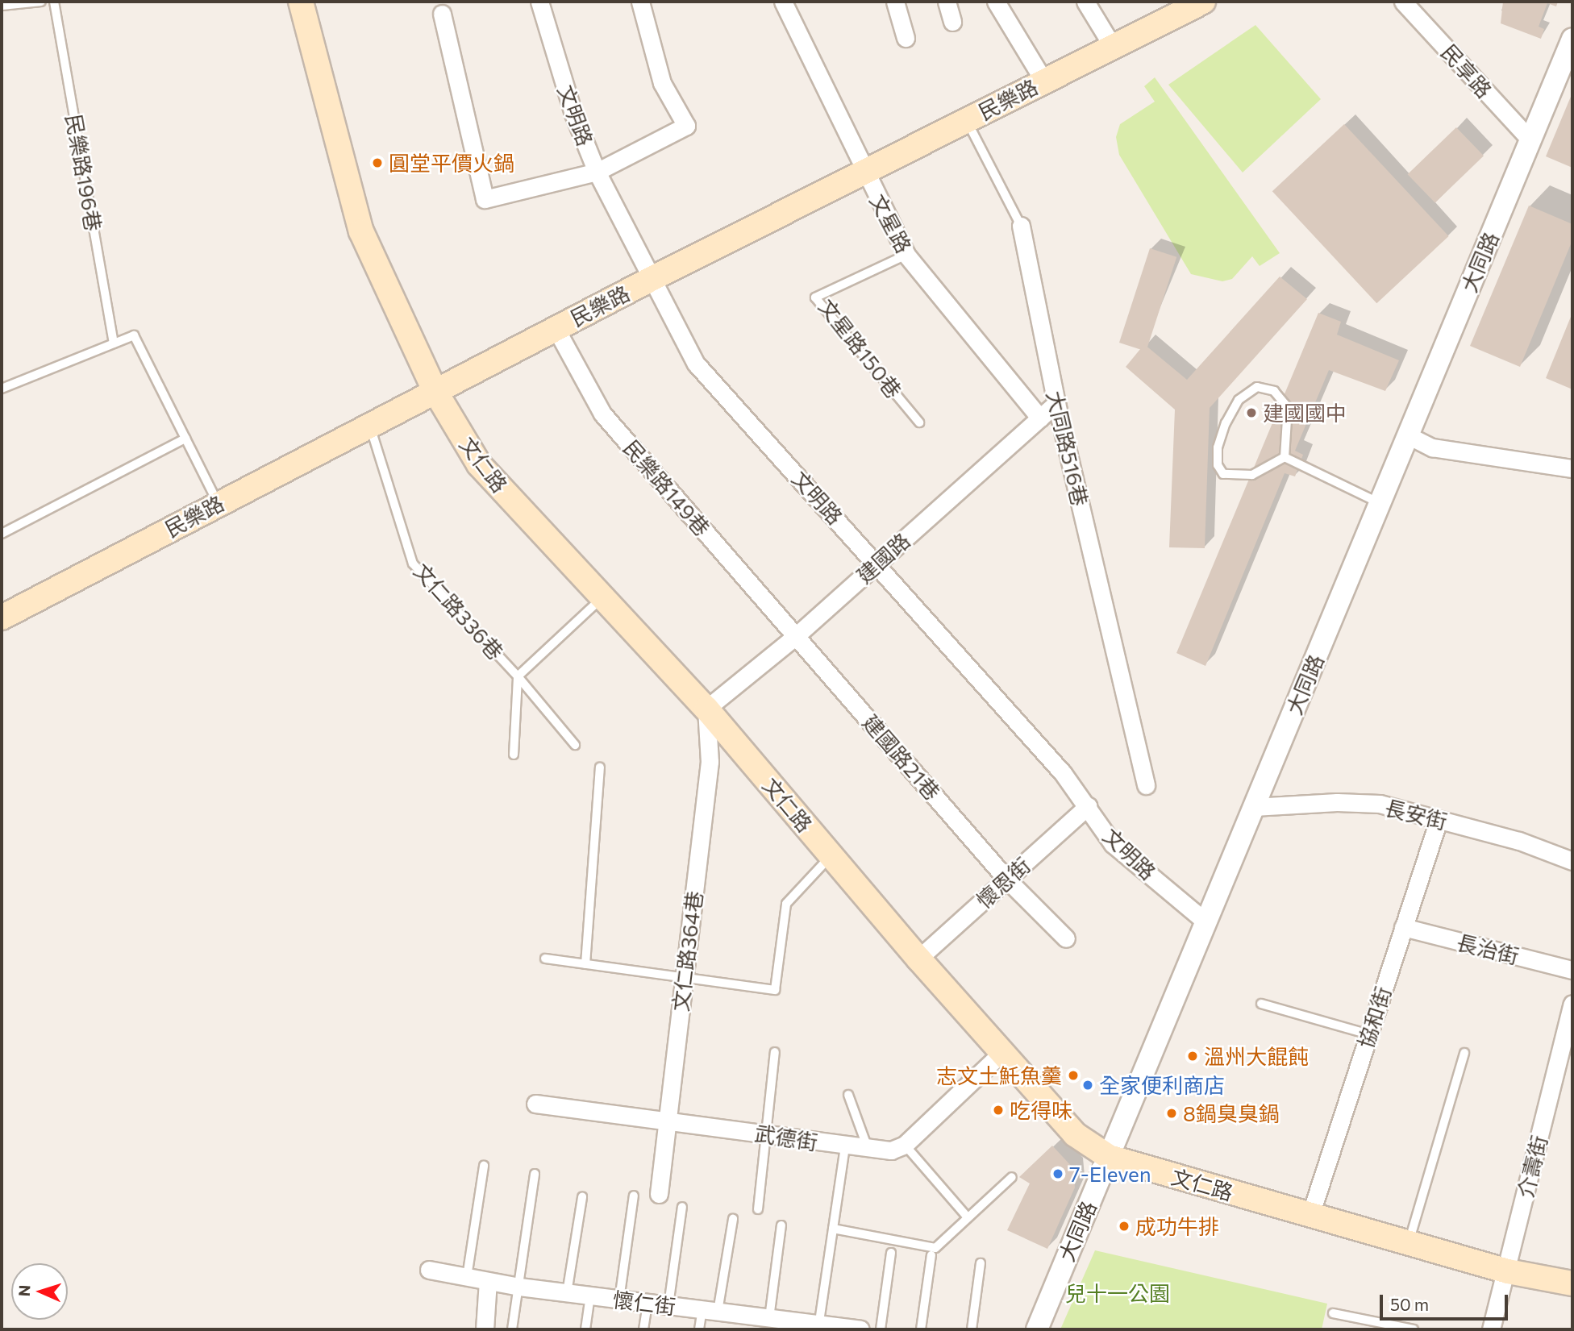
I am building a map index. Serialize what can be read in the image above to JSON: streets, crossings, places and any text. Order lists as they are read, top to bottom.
{
  "streets": {
    "main road": ["民樂路", "文仁路"],
    "street": [
      "民享路",
      "文明路",
      "文星路",
      "大同路",
      "大同路516巷",
      "民樂路149巷",
      "建國路",
      "建國路21巷",
      "長安街",
      "懷恩街",
      "長治街",
      "文仁路364巷",
      "協和街",
      "武德街",
      "介壽街",
      "懷仁街"
    ],
    "lane": ["民樂路196巷", "文星路150巷", "文仁路336巷"]
  },
  "crossings": [
    ["民享路", "大同路"],
    ["民樂路", "文明路"],
    ["民樂路", "文星路"],
    ["民樂路", "大同路516巷"],
    ["民樂路", "文仁路"],
    ["民樂路", "民樂路149巷"],
    ["民樂路", "文仁路336巷"],
    ["文明路", "大同路"],
    ["文明路", "建國路"],
    ["文明路", "懷恩街"],
    ["文星路", "文星路150巷"],
    ["文星路", "建國路"],
    ["大同路", "文仁路"],
    ["大同路", "長安街"],
    ["大同路516巷", "建國路"],
    ["文仁路", "建國路"],
    ["文仁路", "懷恩街"],
    ["文仁路", "文仁路364巷"],
    ["文仁路", "協和街"],
    ["文仁路", "介壽街"],
    ["民樂路149巷", "建國路"],
    ["民樂路149巷", "建國路21巷"],
    ["建國路", "建國路21巷"],
    ["建國路", "文仁路364巷"],
    ["建國路21巷", "懷恩街"],
    ["長安街", "協和街"],
    ["長治街", "協和街"],
    ["文仁路364巷", "武德街"]
  ],
  "parks": ["兒十一公園"],
  "places": [
    "圓堂平價火鍋",
    "建國國中",
    "溫州大餛飩",
    "志文土魠魚羹",
    "全家便利商店",
    "吃得味",
    "8鍋臭臭鍋",
    "7-Eleven",
    "成功牛排"
  ],
  "scale_bar": "50 m",
  "north": "left"
}
